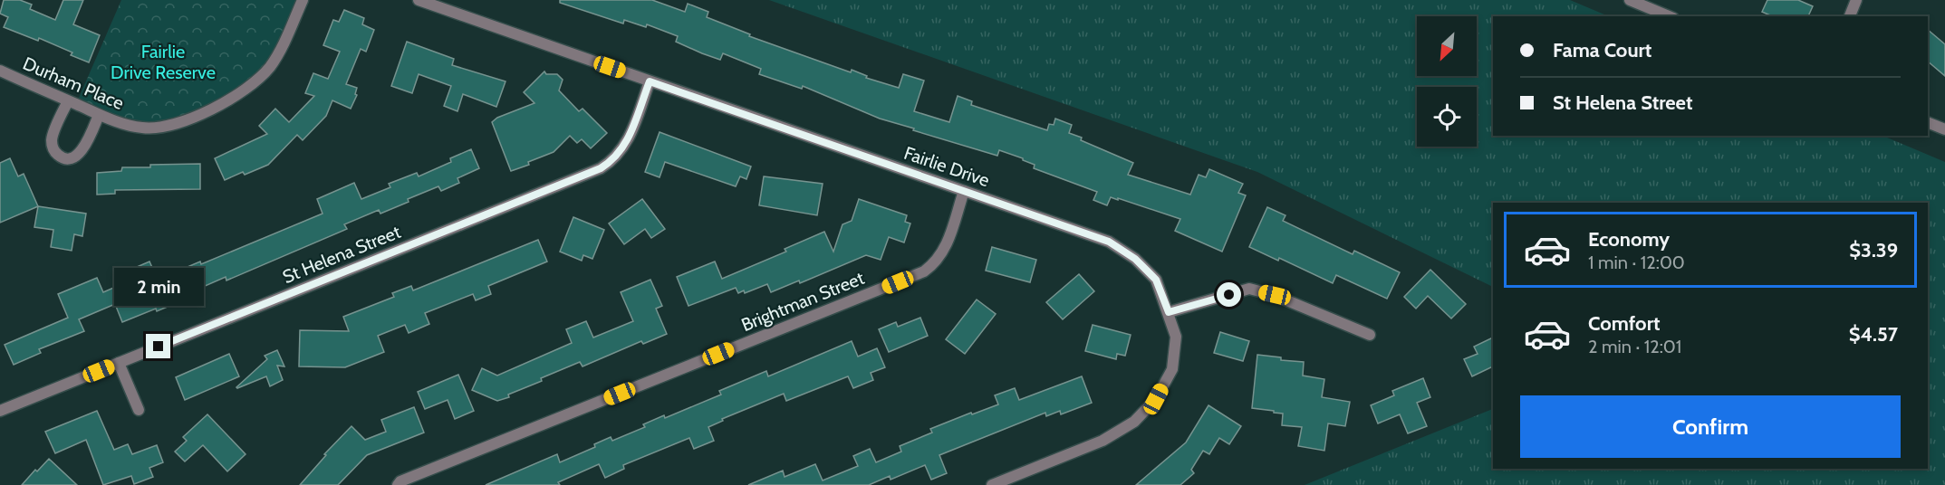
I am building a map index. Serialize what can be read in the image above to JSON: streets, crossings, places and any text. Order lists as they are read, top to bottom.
{
  "streets": {
    "street": [
      "Durham Place",
      "Fairlie Drive",
      "St Helena Street",
      "Brightman Street"
    ]
  },
  "crossings": [
    ["Fairlie Drive", "St Helena Street"],
    ["Fairlie Drive", "Brightman Street"]
  ],
  "parks": ["Fairlie Drive Reserve"],
  "north": "bottom left",
  "page": {
    "banner": ["Fama Court", "St Helena Street"],
    "list": [
      {
        "name": "Economy",
        "note": "1 min · 12:00",
        "value": "$3.39"
      },
      {
        "name": "Comfort",
        "note": "2 min · 12:01",
        "value": "$4.57"
      }
    ],
    "bubble": "2 min",
    "buttons": "Confirm"
  }
}
